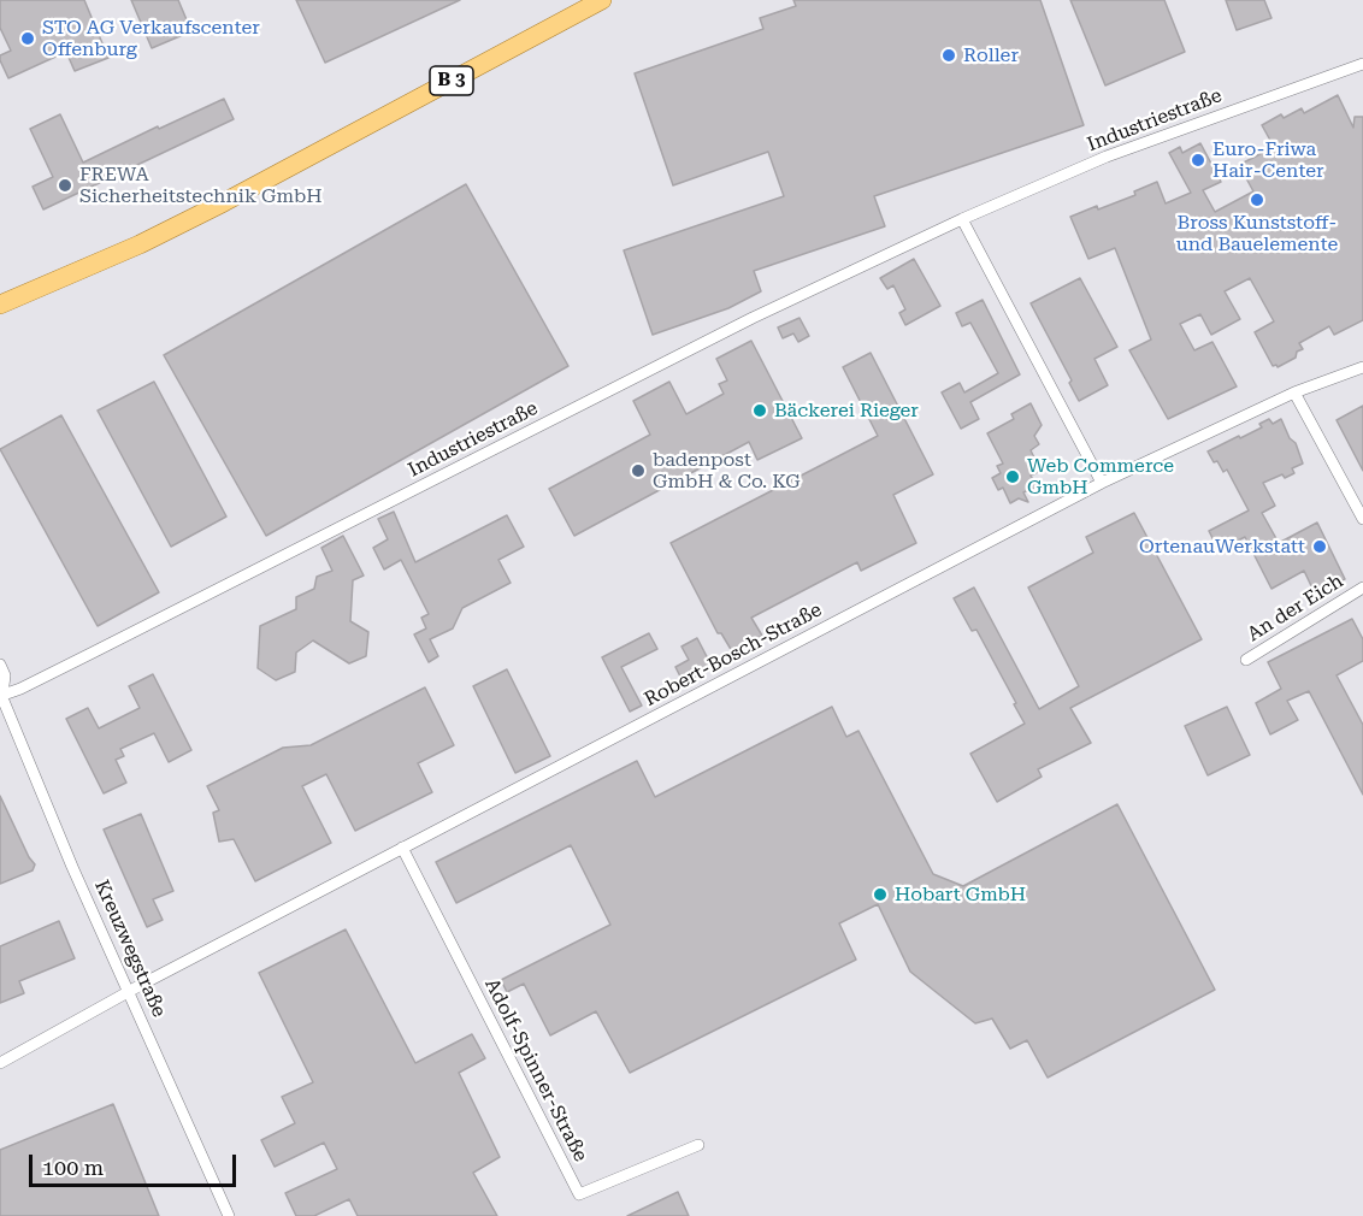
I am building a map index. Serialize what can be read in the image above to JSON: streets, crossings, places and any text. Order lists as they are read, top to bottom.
{
  "streets": {
    "main road": ["B 3"],
    "street": [
      "Industriestraße",
      "An der Eich",
      "Robert-Bosch-Straße",
      "Kreuzwegstraße",
      "Adolf-Spinner-Straße"
    ]
  },
  "crossings": [
    ["Industriestraße", "Kreuzwegstraße"],
    ["Robert-Bosch-Straße", "Kreuzwegstraße"],
    ["Robert-Bosch-Straße", "Adolf-Spinner-Straße"]
  ],
  "places": [
    "STO AG Verkaufscenter Offenburg",
    "Roller",
    "Euro-Friwa Hair-Center",
    "FREWA Sicherheitstechnik GmbH",
    "Bross Kunststoff- und Bauelemente",
    "Bäckerei Rieger",
    "badenpost GmbH & Co. KG",
    "Web Commerce GmbH",
    "OrtenauWerkstatt",
    "Hobart GmbH"
  ],
  "scale_bar": "100 m"
}
